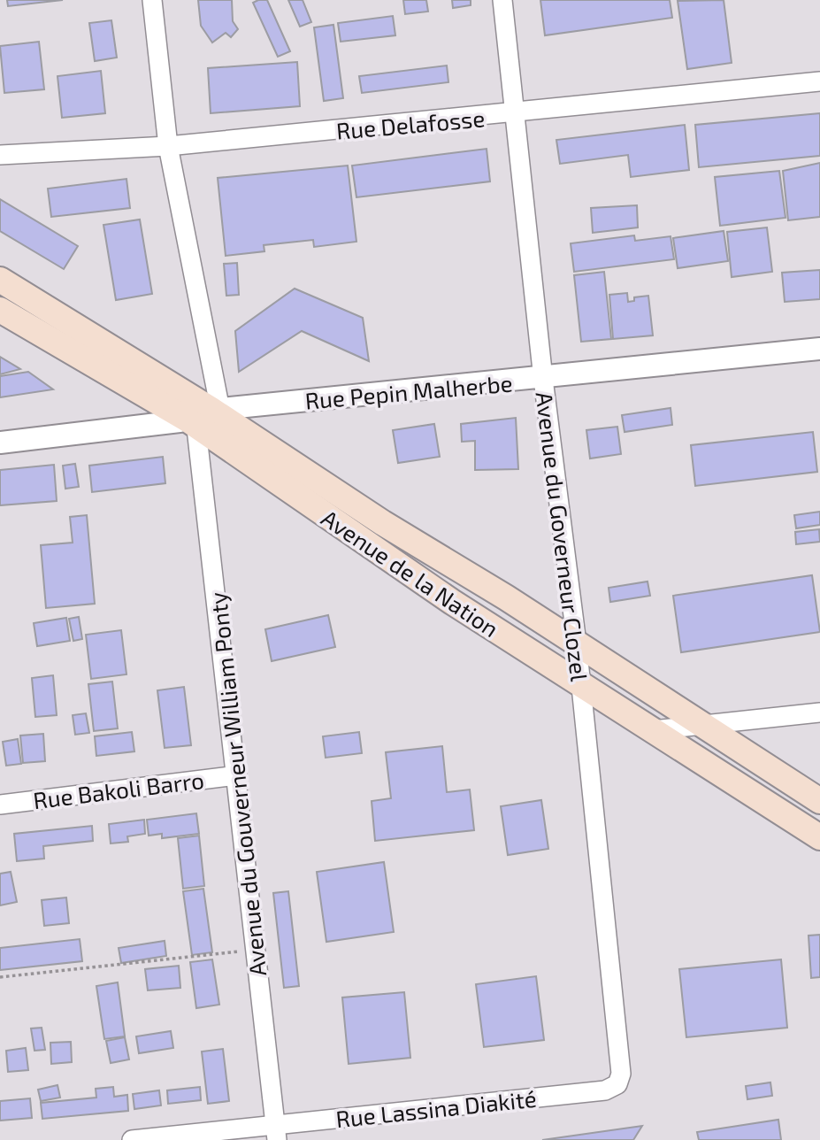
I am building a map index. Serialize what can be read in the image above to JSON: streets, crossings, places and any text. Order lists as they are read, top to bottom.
{
  "streets": {
    "main road": ["Avenue de la Nation"],
    "street": [
      "Rue Delafosse",
      "Rue Pepin Malherbe",
      "Avenue du Governeur Clozel",
      "Avenue du Gouverneur William Ponty",
      "Rue Bakoli Barro",
      "Rue Lassina Diakité"
    ]
  },
  "crossings": [
    ["Rue Delafosse", "Avenue du Governeur Clozel"],
    ["Rue Delafosse", "Avenue du Gouverneur William Ponty"],
    ["Rue Pepin Malherbe", "Avenue du Governeur Clozel"],
    ["Rue Pepin Malherbe", "Avenue de la Nation"],
    ["Rue Pepin Malherbe", "Avenue du Gouverneur William Ponty"],
    ["Avenue du Governeur Clozel", "Avenue de la Nation"],
    ["Avenue du Governeur Clozel", "Rue Lassina Diakité"],
    ["Avenue de la Nation", "Avenue du Gouverneur William Ponty"],
    ["Avenue du Gouverneur William Ponty", "Rue Bakoli Barro"],
    ["Avenue du Gouverneur William Ponty", "Rue Lassina Diakité"]
  ]
}
